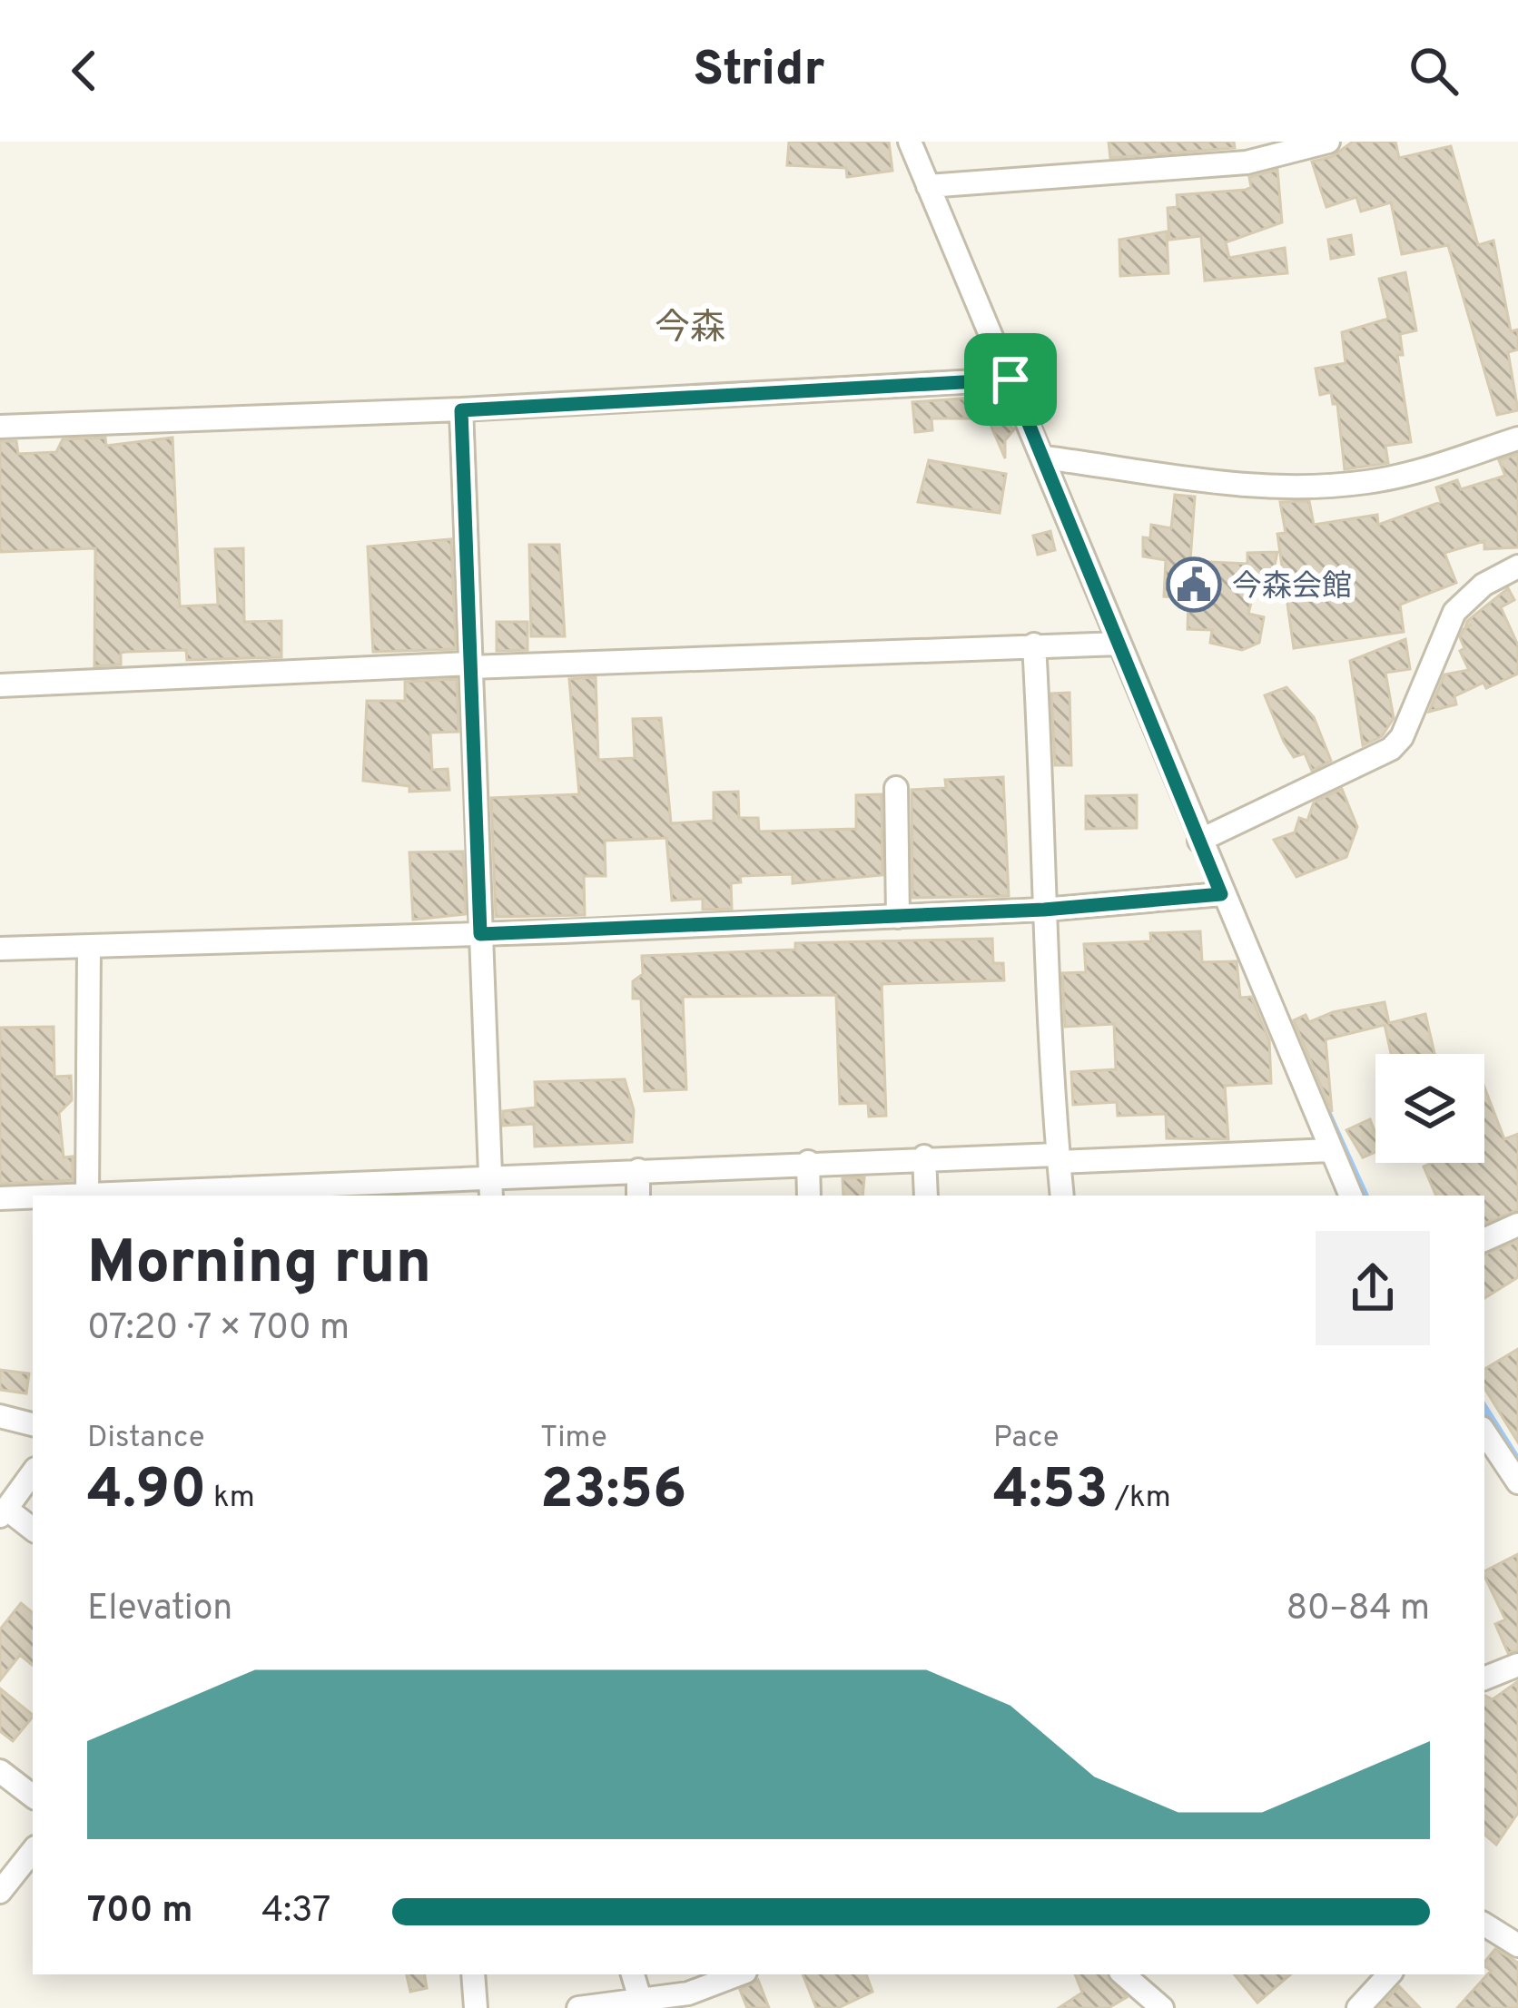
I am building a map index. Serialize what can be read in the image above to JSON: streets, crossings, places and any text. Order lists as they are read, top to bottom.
{
  "districts": ["今森"],
  "places": {
    "public building": ["今森会館"]
  },
  "page": {
    "header": "Stridr",
    "heading": ["Morning run", "07:20 · 7 × 700 m"],
    "stats": [
      ["Distance", "4.90 km"],
      ["Time", "23:56"],
      ["Pace", "4:53 /km"]
    ],
    "chart": ["Elevation", "80–84 m"],
    "list": [
      {
        "name": "700 m",
        "note": "4:37"
      }
    ]
  }
}
